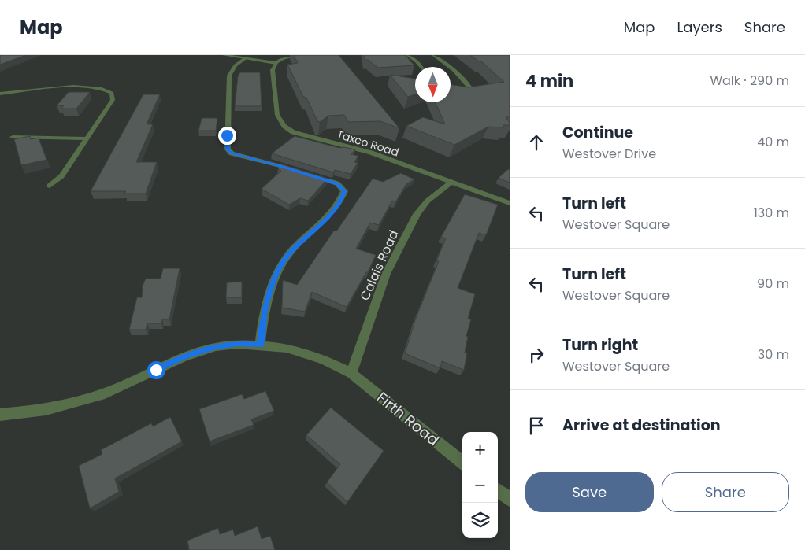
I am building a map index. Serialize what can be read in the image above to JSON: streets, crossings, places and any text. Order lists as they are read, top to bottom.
{
  "streets": {
    "street": ["Taxco Road", "Calais Road", "Firth Road"]
  },
  "crossings": [
    ["Taxco Road", "Calais Road"],
    ["Calais Road", "Firth Road"]
  ],
  "north": "bottom",
  "page": {
    "header": "Map",
    "nav": ["Map", "Layers", "Share"],
    "heading": ["4 min", "Walk · 290 m"],
    "list": [
      ["Continue", "Westover Drive", "40 m"],
      ["Turn left", "Westover Square", "130 m"],
      ["Turn left", "Westover Square", "90 m"],
      ["Turn right", "Westover Square", "30 m"],
      "Arrive at destination"
    ],
    "map_buttons": ["+", "−"],
    "buttons": ["Save", "Share"]
  }
}
